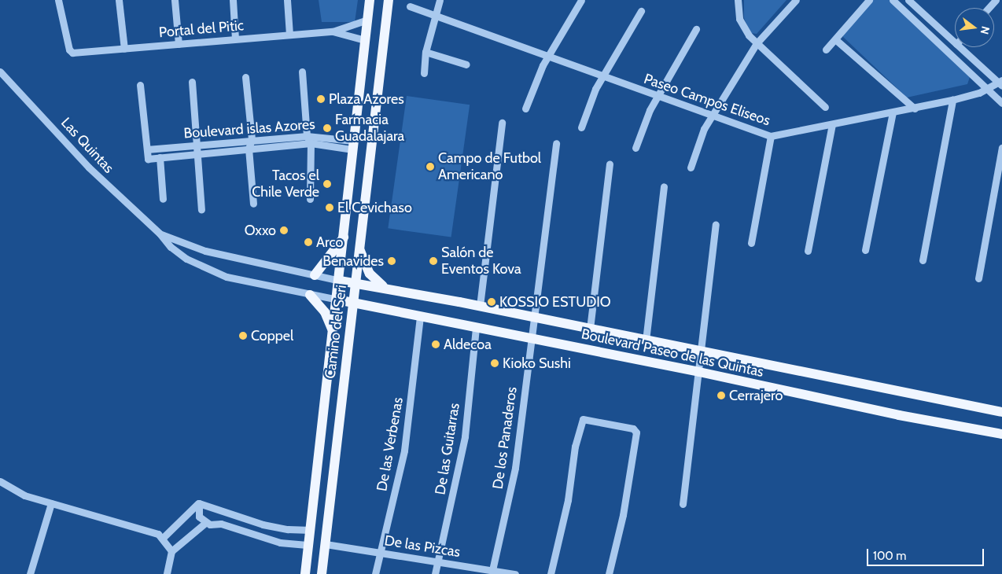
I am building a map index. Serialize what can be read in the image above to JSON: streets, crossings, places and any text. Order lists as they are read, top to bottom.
{
  "streets": {
    "main road": ["Camino del Seri", "Boulevard Paseo de las Quintas"],
    "street": [
      "Portal del Pitic",
      "Paseo Campos Eliseos",
      "Boulevard islas Azores",
      "Las Quintas",
      "De los Panaderos",
      "De las Verbenas",
      "De las Guitarras",
      "De las Pizcas"
    ]
  },
  "crossings": [
    ["Portal del Pitic", "Camino del Seri"],
    ["Boulevard islas Azores", "Camino del Seri"],
    ["Las Quintas", "Camino del Seri"],
    ["Las Quintas", "Boulevard Paseo de las Quintas"],
    ["Camino del Seri", "Boulevard Paseo de las Quintas"],
    ["Camino del Seri", "De las Pizcas"],
    ["Boulevard Paseo de las Quintas", "De los Panaderos"],
    ["Boulevard Paseo de las Quintas", "De las Verbenas"],
    ["Boulevard Paseo de las Quintas", "De las Guitarras"],
    ["De los Panaderos", "De las Pizcas"],
    ["De las Verbenas", "De las Pizcas"],
    ["De las Guitarras", "De las Pizcas"]
  ],
  "places": [
    "Plaza Azores",
    "Farmacia Guadalajara",
    "Campo de Futbol Americano",
    "Tacos el Chile Verde",
    "El Cevichaso",
    "Oxxo",
    "Arco",
    "Benavides",
    "Salón de Eventos Kova",
    "KOSSIO ESTUDIO",
    "Coppel",
    "Aldecoa",
    "Kioko Sushi",
    "Cerrajero"
  ],
  "scale_bar": "100 m",
  "north": "right"
}
